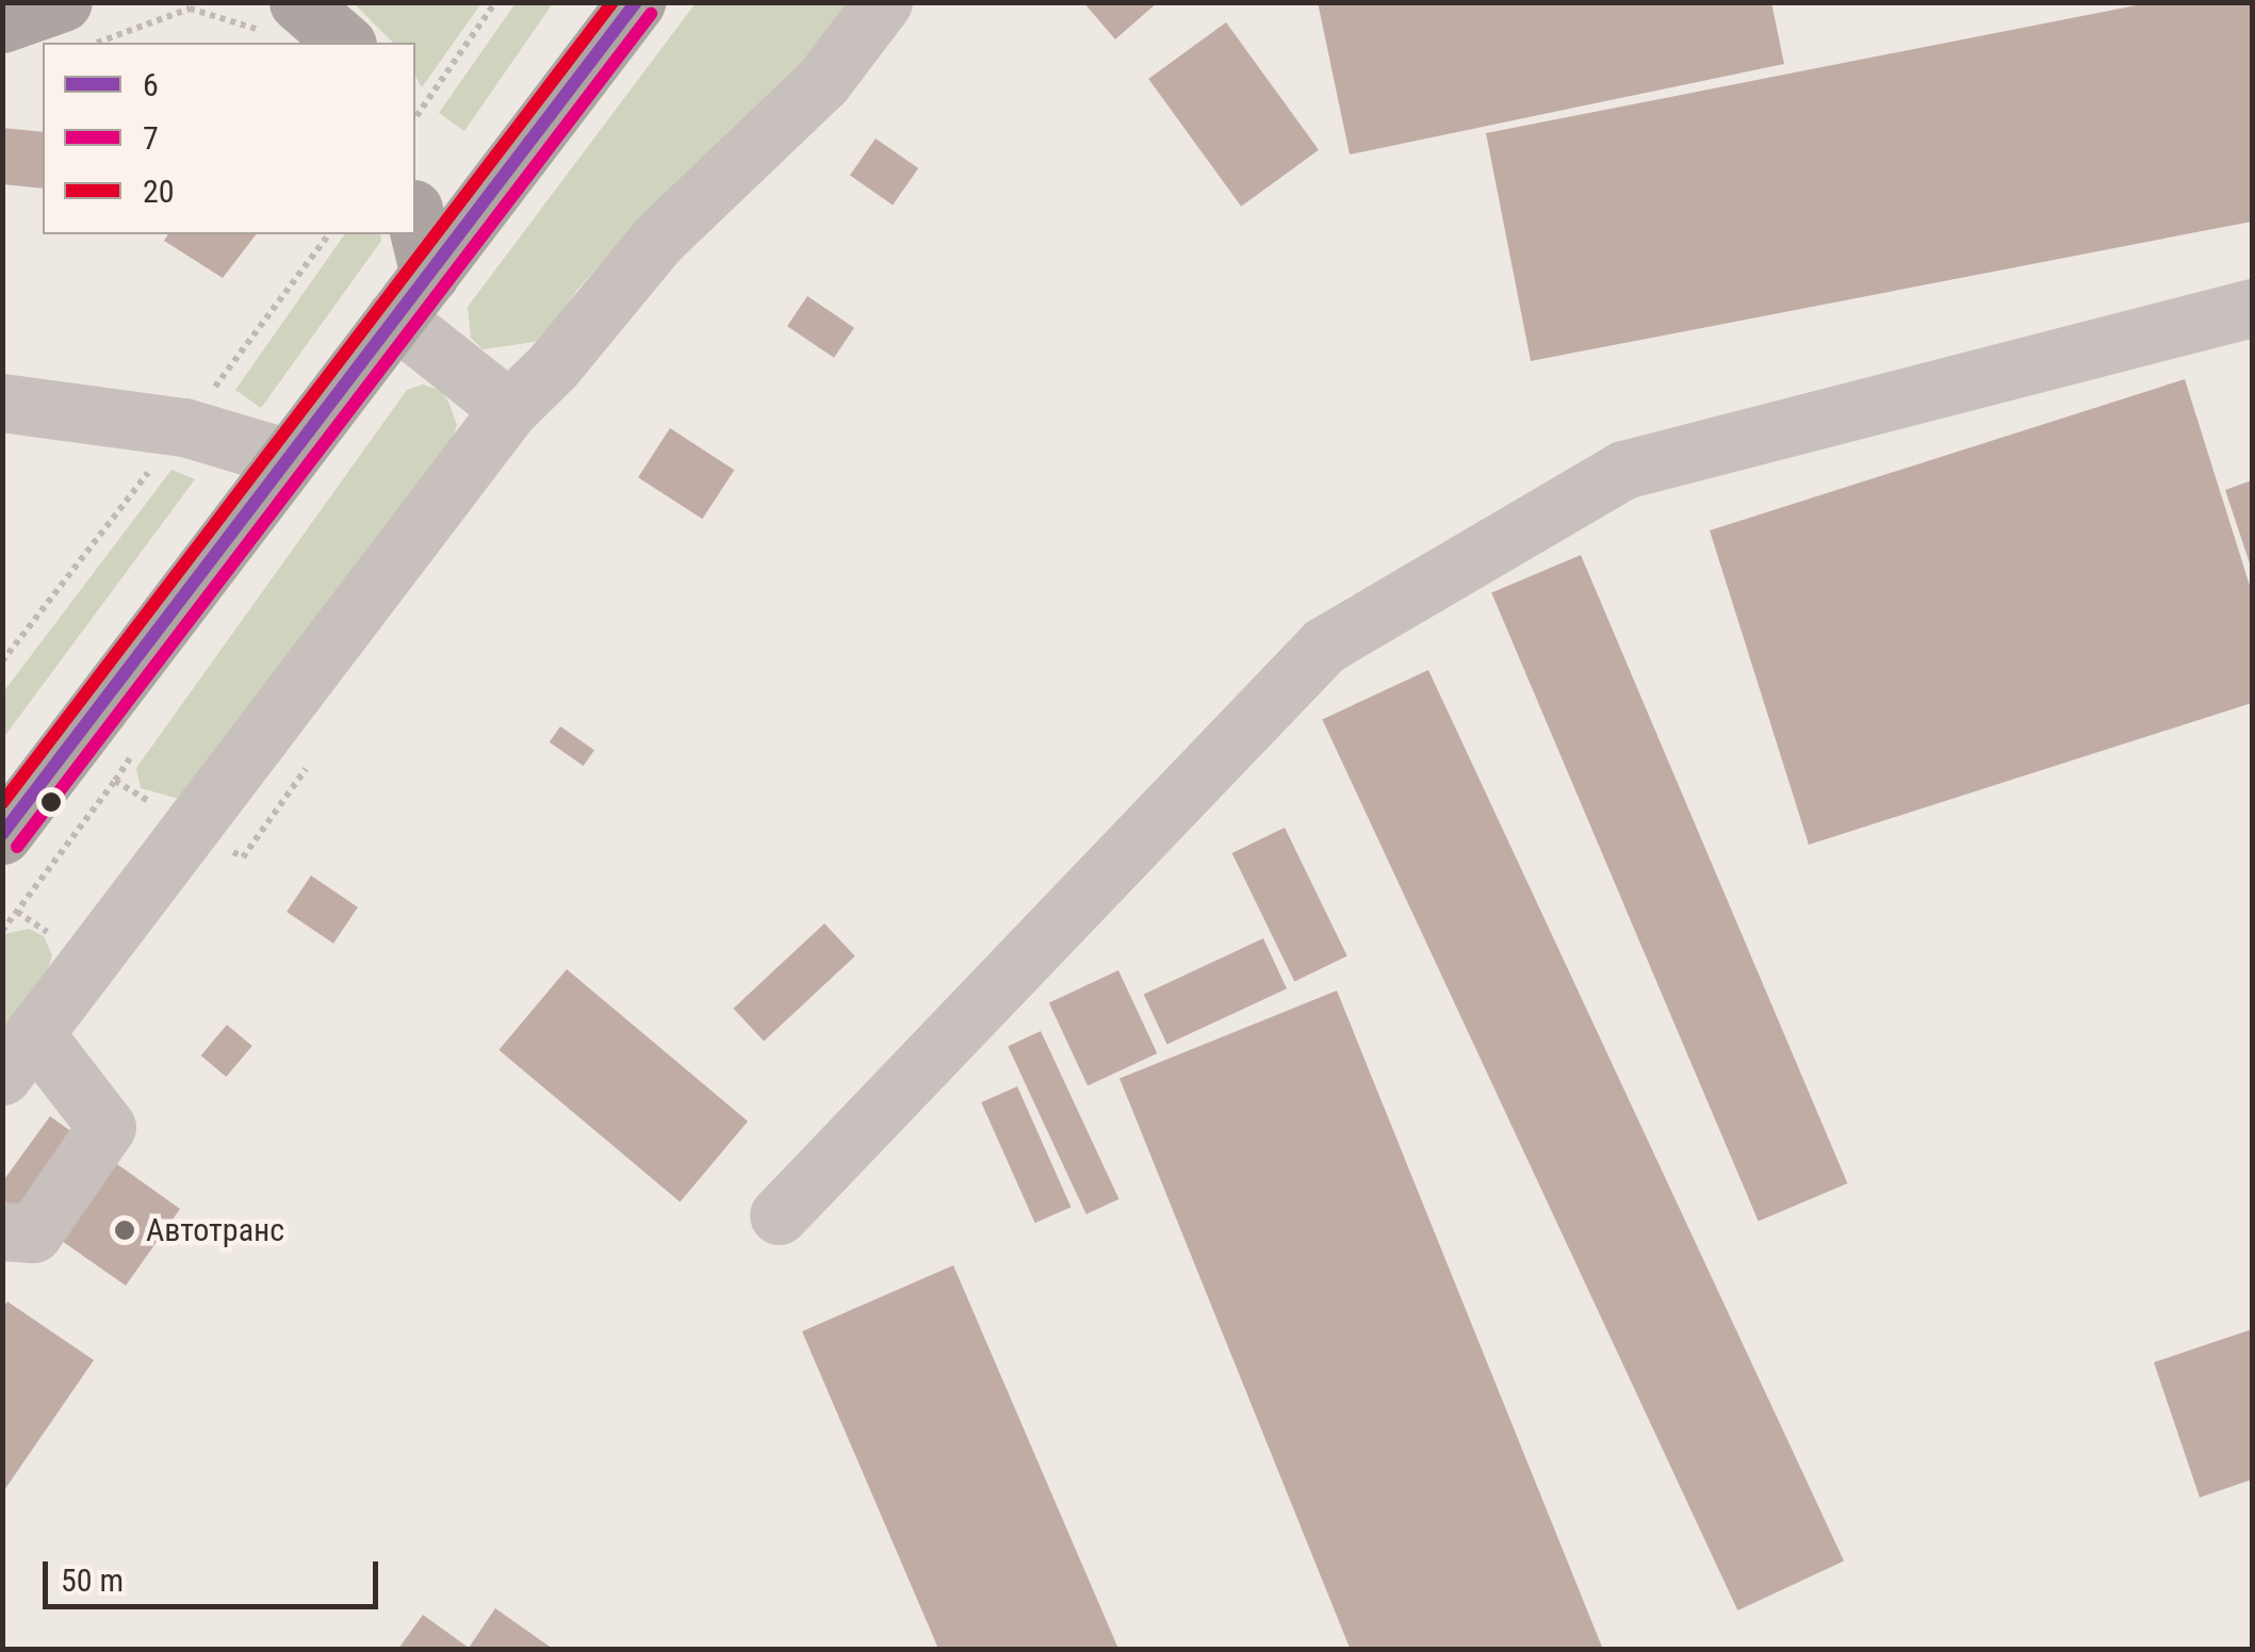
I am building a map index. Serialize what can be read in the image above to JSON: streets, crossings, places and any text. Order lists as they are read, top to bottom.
{
  "places": ["Автотранс"],
  "lines": ["transit line 6", "transit line 20", "transit line 7"],
  "legend": ["6", "7", "20"],
  "scale_bar": "50 m"
}
